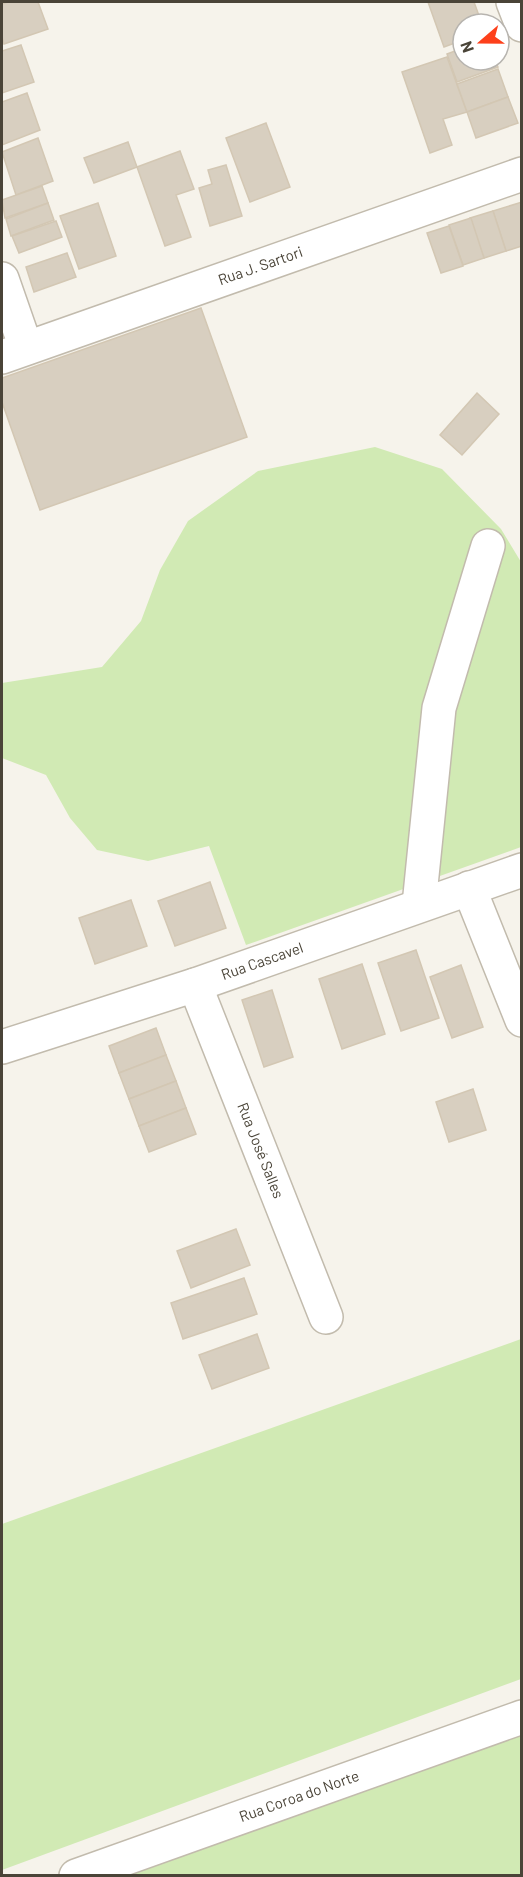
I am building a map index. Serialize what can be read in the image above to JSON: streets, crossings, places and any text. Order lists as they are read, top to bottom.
{
  "streets": {
    "street": [
      "Rua J. Sartori",
      "Rua Cascavel",
      "Rua José Salles",
      "Rua Coroa do Norte"
    ]
  },
  "crossings": [
    ["Rua Cascavel", "Rua José Salles"]
  ],
  "north": "left"
}
